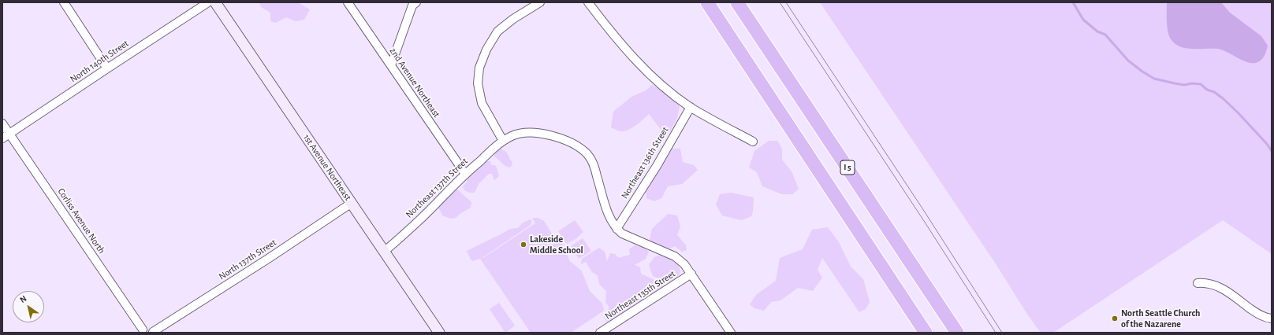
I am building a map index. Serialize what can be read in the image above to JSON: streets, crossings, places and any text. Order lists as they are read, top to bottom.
{
  "streets": {
    "highway": ["I 5"],
    "street": [
      "North 140th Street",
      "2nd Avenue Northeast",
      "Northeast 136th Street",
      "1st Avenue Northeast",
      "Northeast 137th Street",
      "Corliss Avenue North",
      "North 137th Street",
      "Northeast 135th Street"
    ]
  },
  "crossings": [
    ["North 140th Street", "Corliss Avenue North"],
    ["2nd Avenue Northeast", "Northeast 137th Street"],
    ["Northeast 136th Street", "Northeast 137th Street"],
    ["1st Avenue Northeast", "Northeast 137th Street"],
    ["1st Avenue Northeast", "North 137th Street"]
  ],
  "places": ["Lakeside Middle School", "North Seattle Church of the Nazarene"],
  "north": "top left"
}
